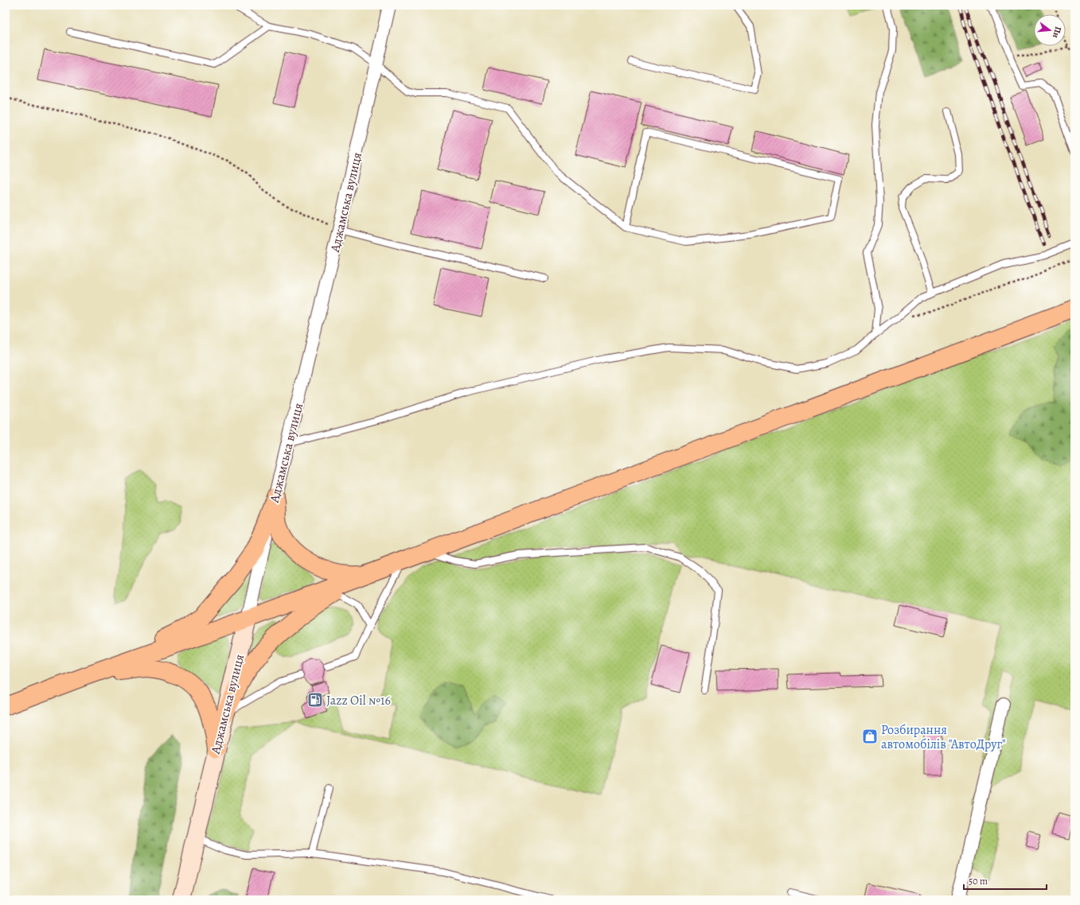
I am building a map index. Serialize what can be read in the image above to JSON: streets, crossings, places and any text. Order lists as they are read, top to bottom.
{
  "streets": {
    "main road": ["Аджамська вулиця"]
  },
  "places": {
    "fuel station": ["Jazz Oil №16"],
    "shop": ["Розбирання автомобілів \"АвтоДруг\""]
  },
  "scale_bar": "50 m",
  "north": "right"
}
